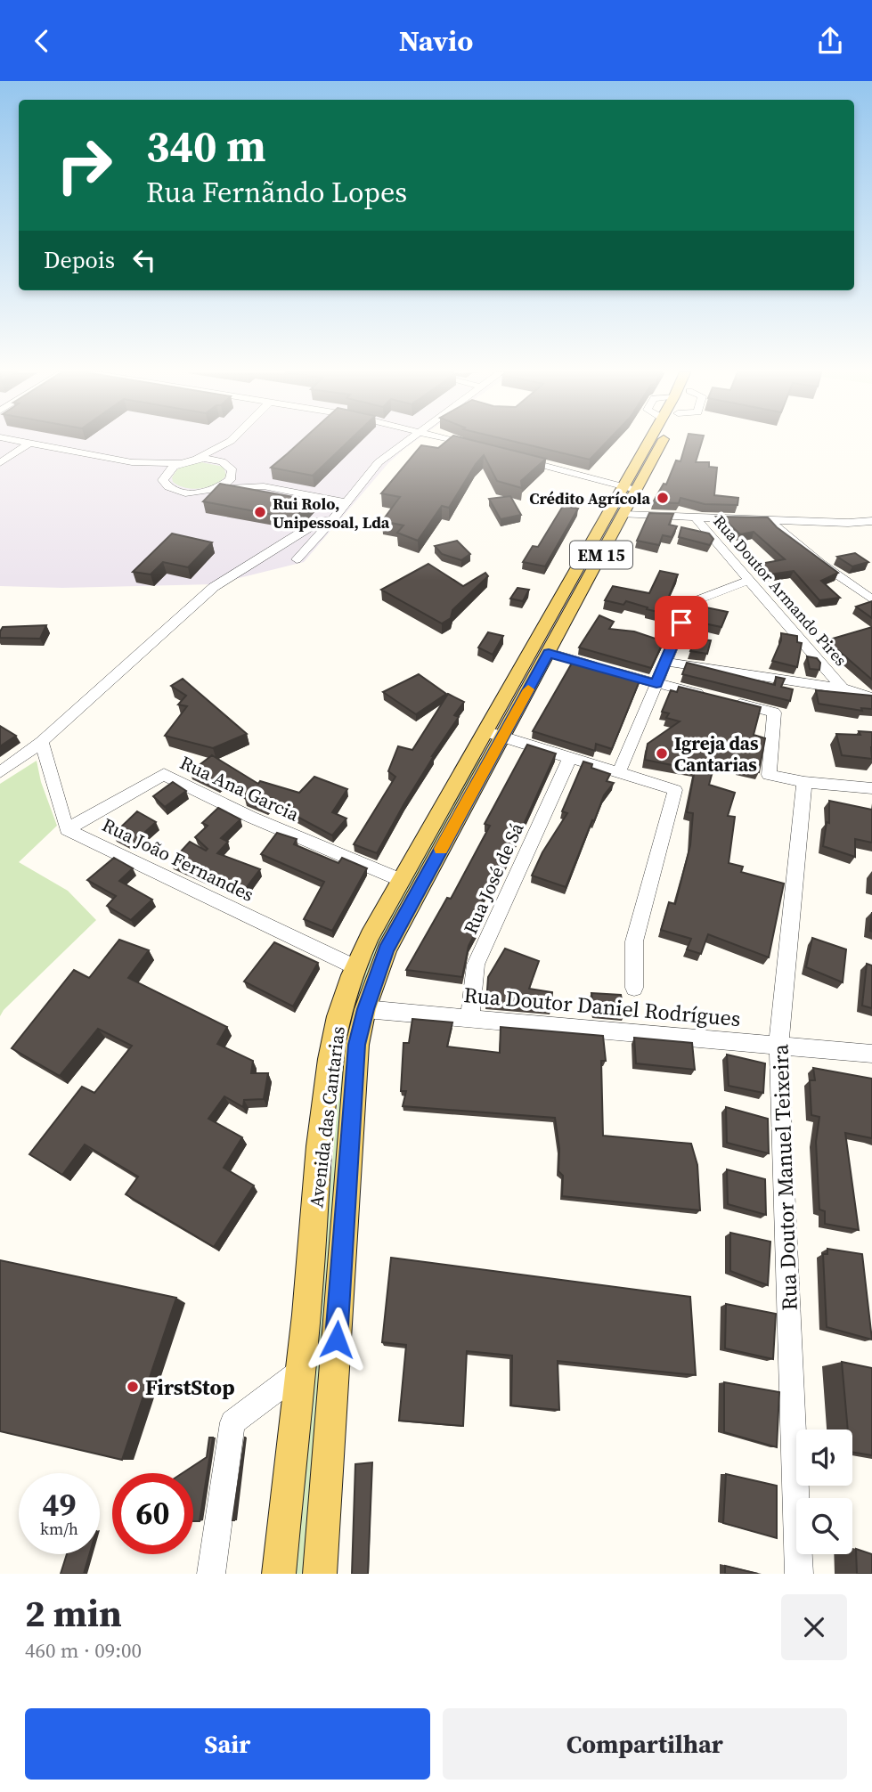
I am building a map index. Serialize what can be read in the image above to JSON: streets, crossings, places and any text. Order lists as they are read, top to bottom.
{
  "streets": {
    "main road": ["EM 15", "Avenida das Cantarias"],
    "street": [
      "Rua Doutor Armando Pires",
      "Rua Ana Garcia",
      "Rua João Fernandes",
      "Rua José de Sá",
      "Rua Doutor Daniel Rodrígues",
      "Rua Doutor Manuel Teixeira"
    ]
  },
  "crossings": [
    ["Rua Ana Garcia", "Rua João Fernandes"],
    ["Rua Ana Garcia", "Avenida das Cantarias"],
    ["Rua João Fernandes", "Avenida das Cantarias"],
    ["Rua José de Sá", "Rua Doutor Daniel Rodrígues"],
    ["Rua Doutor Daniel Rodrígues", "Avenida das Cantarias"],
    ["Rua Doutor Daniel Rodrígues", "Rua Doutor Manuel Teixeira"]
  ],
  "places": [
    "Crédito Agrícola",
    "Rui Rolo, Unipessoal, Lda",
    "Igreja das Cantarias",
    "FirstStop"
  ],
  "page": {
    "header": "Navio",
    "turn": ["340 m", "Rua Fernãndo Lopes"],
    "then": "Depois",
    "speed": "49 km/h",
    "limit": "60",
    "heading": ["2 min", "460 m · 09:00"],
    "buttons": ["Sair", "Compartilhar"]
  }
}
